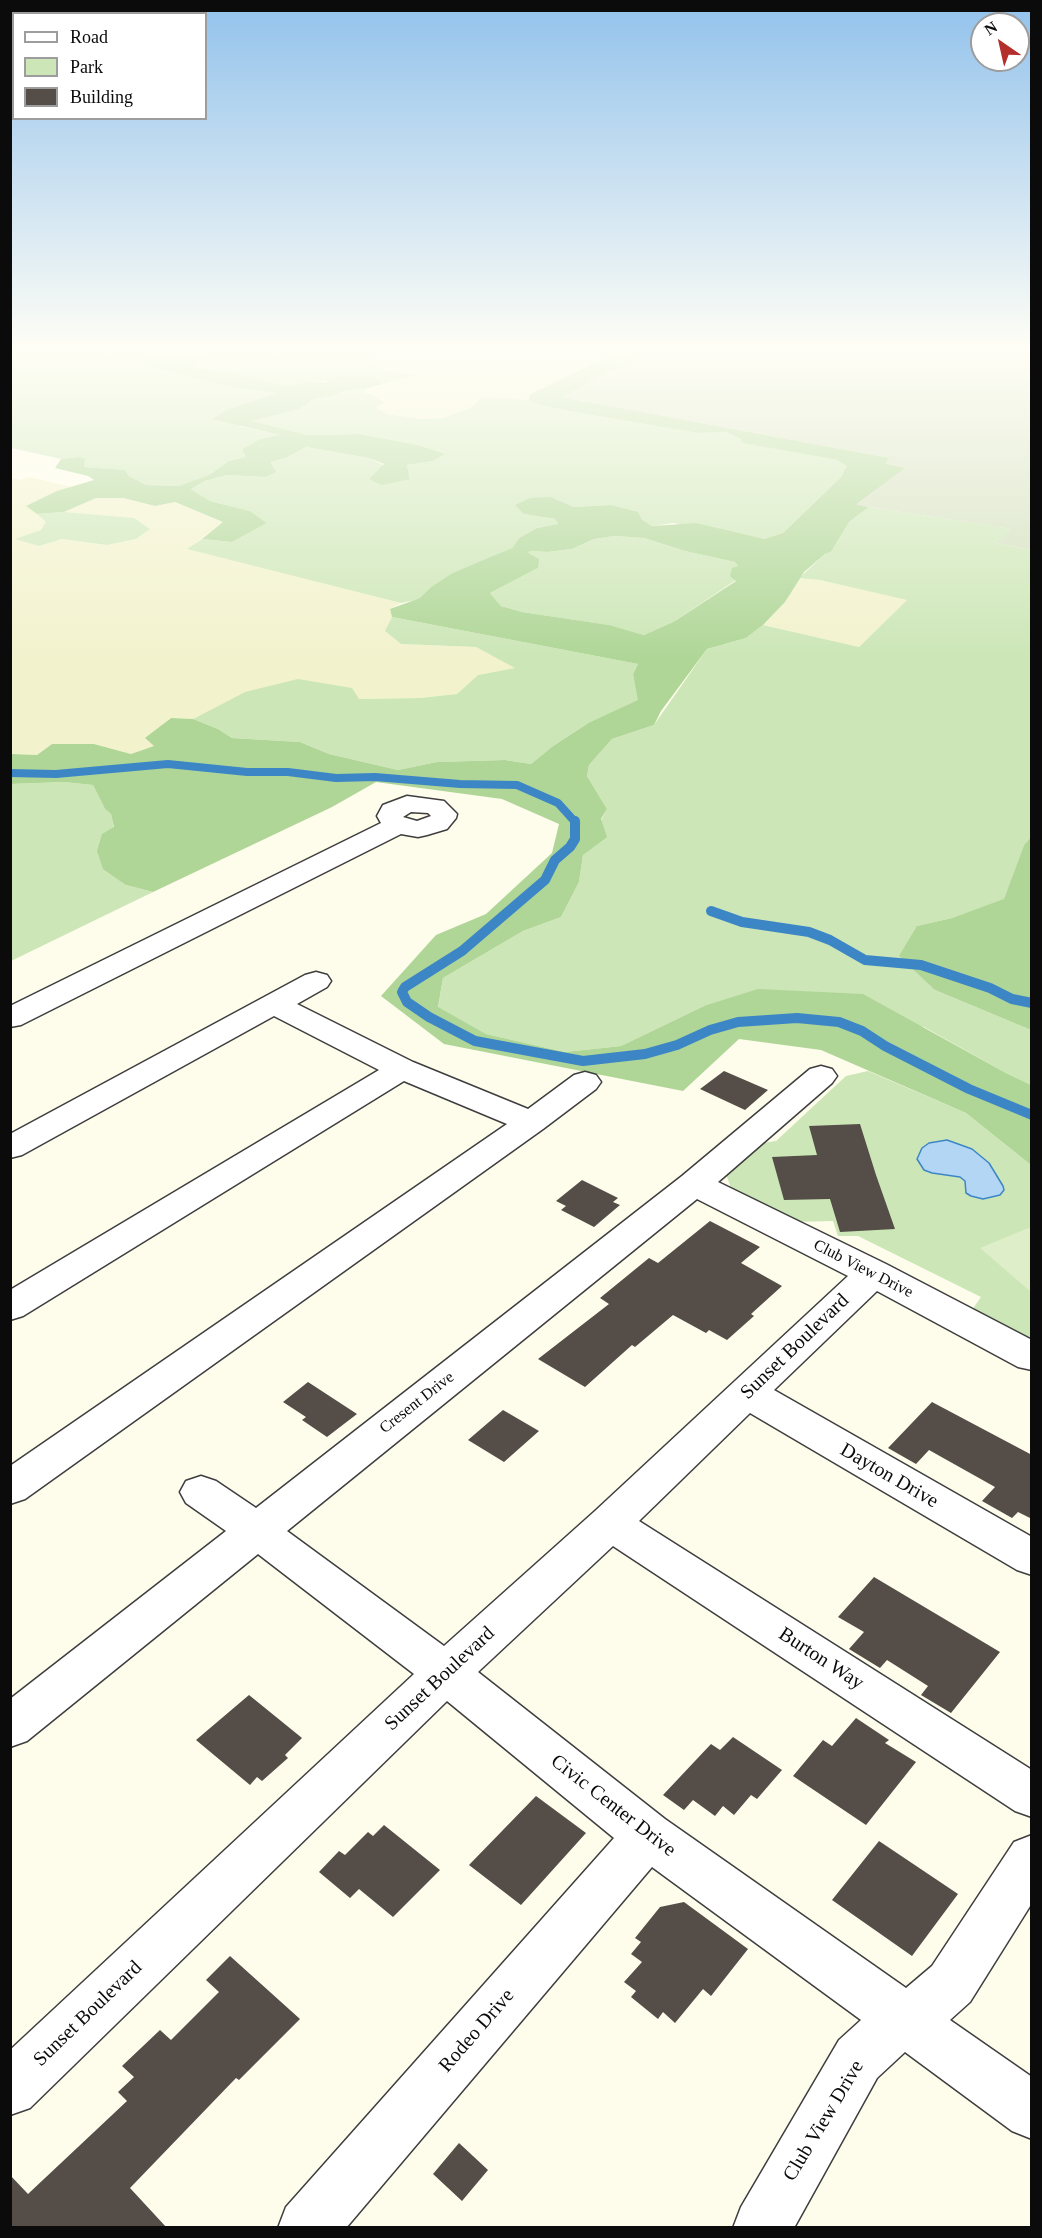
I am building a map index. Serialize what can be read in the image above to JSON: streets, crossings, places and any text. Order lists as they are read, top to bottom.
{
  "streets": {
    "street": [
      "Club View Drive",
      "Sunset Boulevard",
      "Cresent Drive",
      "Dayton Drive",
      "Burton Way",
      "Civic Center Drive",
      "Rodeo Drive"
    ]
  },
  "crossings": [
    ["Club View Drive", "Sunset Boulevard"],
    ["Club View Drive", "Cresent Drive"],
    ["Club View Drive", "Civic Center Drive"],
    ["Sunset Boulevard", "Dayton Drive"],
    ["Sunset Boulevard", "Burton Way"],
    ["Sunset Boulevard", "Civic Center Drive"],
    ["Cresent Drive", "Civic Center Drive"],
    ["Civic Center Drive", "Rodeo Drive"]
  ],
  "legend": ["Road", "Park", "Building"],
  "north": "top left"
}
